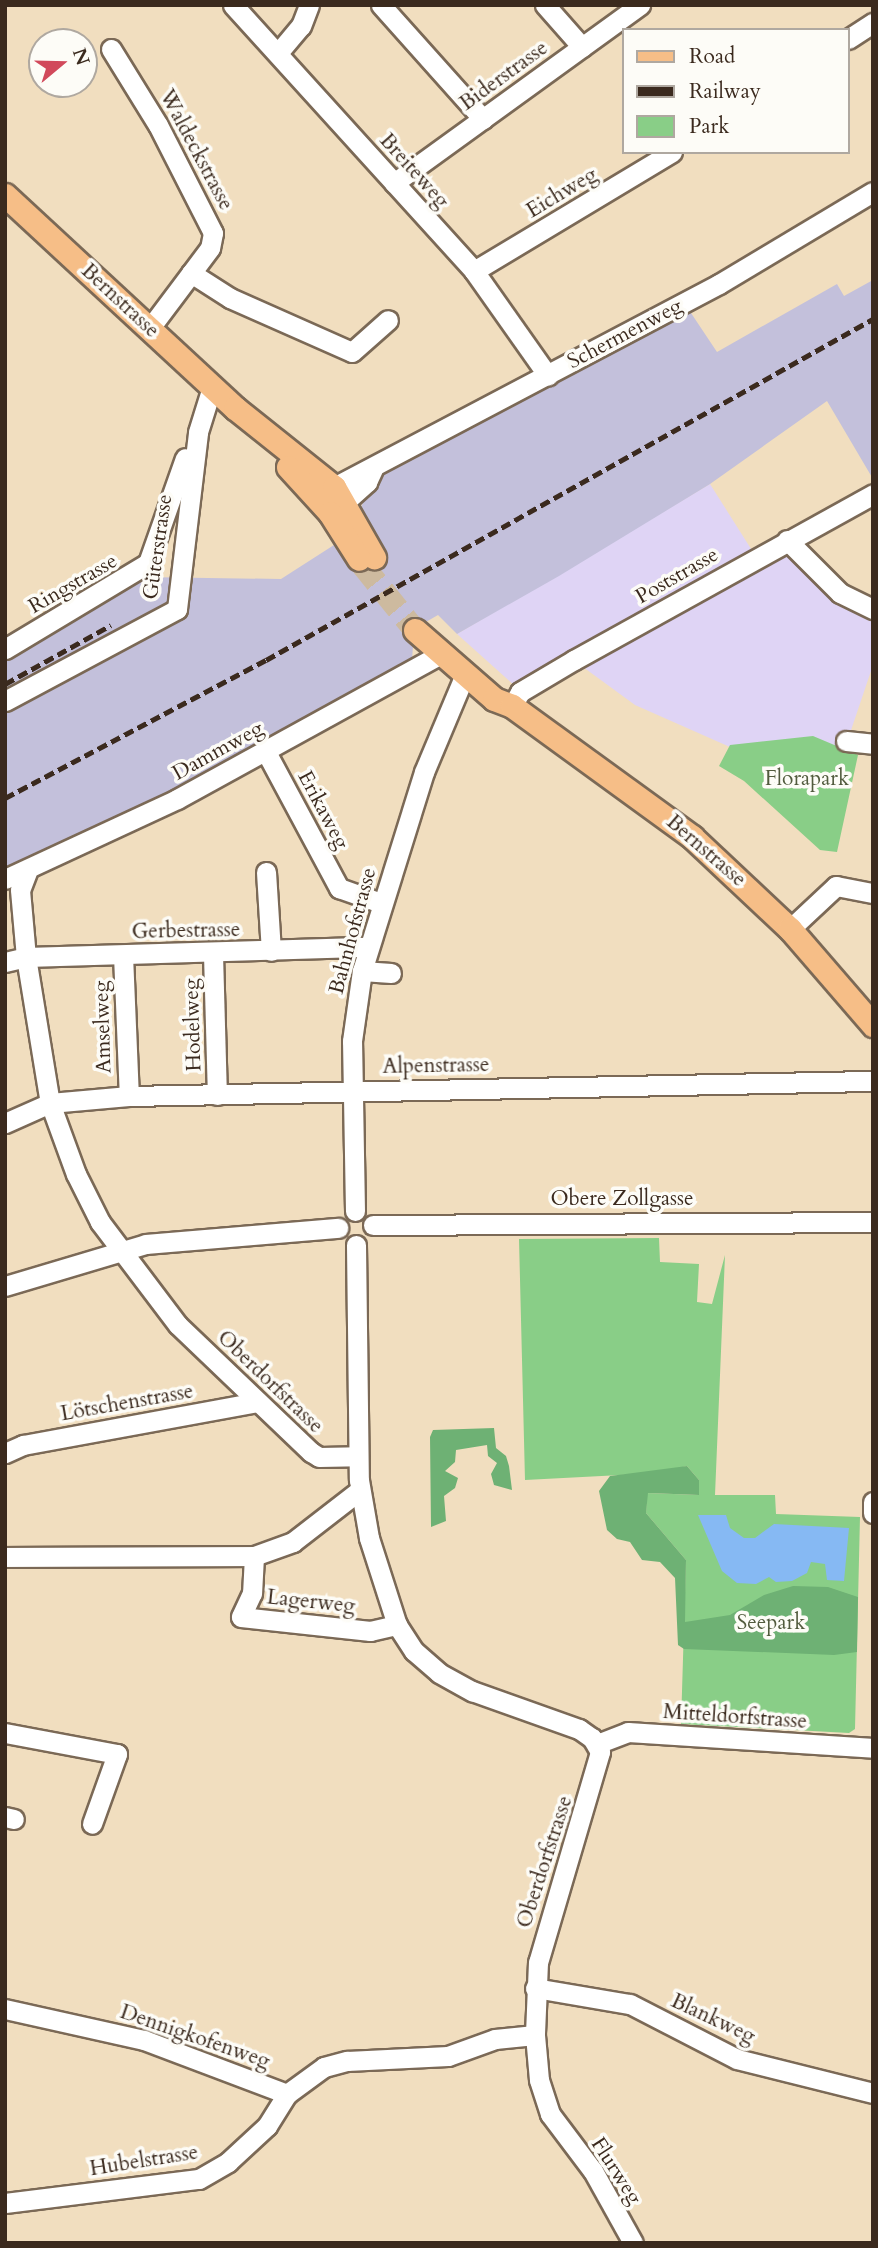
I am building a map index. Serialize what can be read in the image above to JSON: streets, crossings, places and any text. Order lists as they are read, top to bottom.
{
  "streets": {
    "main road": ["Bernstrasse"],
    "street": [
      "Biderstrasse",
      "Waldeckstrasse",
      "Breiteweg",
      "Eichweg",
      "Schermenweg",
      "Güterstrasse",
      "Poststrasse",
      "Ringstrasse",
      "Dammweg",
      "Erikaweg",
      "Gerbestrasse",
      "Bahnhofstrasse",
      "Hodelweg",
      "Amselweg",
      "Alpenstrasse",
      "Obere Zollgasse",
      "Oberdorfstrasse",
      "Lötschenstrasse",
      "Lagerweg",
      "Mitteldorfstrasse",
      "Blankweg",
      "Dennigkofenweg",
      "Hubelstrasse",
      "Flurweg"
    ]
  },
  "crossings": [
    ["Biderstrasse", "Breiteweg"],
    ["Waldeckstrasse", "Bernstrasse"],
    ["Breiteweg", "Eichweg"],
    ["Breiteweg", "Schermenweg"],
    ["Bernstrasse", "Schermenweg"],
    ["Bernstrasse", "Güterstrasse"],
    ["Bernstrasse", "Poststrasse"],
    ["Bernstrasse", "Dammweg"],
    ["Bernstrasse", "Bahnhofstrasse"],
    ["Güterstrasse", "Ringstrasse"],
    ["Dammweg", "Erikaweg"],
    ["Dammweg", "Oberdorfstrasse"],
    ["Erikaweg", "Bahnhofstrasse"],
    ["Gerbestrasse", "Bahnhofstrasse"],
    ["Gerbestrasse", "Hodelweg"],
    ["Gerbestrasse", "Amselweg"],
    ["Gerbestrasse", "Oberdorfstrasse"],
    ["Bahnhofstrasse", "Alpenstrasse"],
    ["Bahnhofstrasse", "Obere Zollgasse"],
    ["Hodelweg", "Alpenstrasse"],
    ["Amselweg", "Alpenstrasse"],
    ["Alpenstrasse", "Oberdorfstrasse"],
    ["Oberdorfstrasse", "Lötschenstrasse"],
    ["Oberdorfstrasse", "Mitteldorfstrasse"],
    ["Oberdorfstrasse", "Blankweg"],
    ["Oberdorfstrasse", "Hubelstrasse"],
    ["Oberdorfstrasse", "Flurweg"],
    ["Dennigkofenweg", "Hubelstrasse"],
    ["Hubelstrasse", "Flurweg"]
  ],
  "parks": ["Florapark", "Seepark"],
  "legend": ["Road", "Railway", "Park"],
  "north": "right"
}
